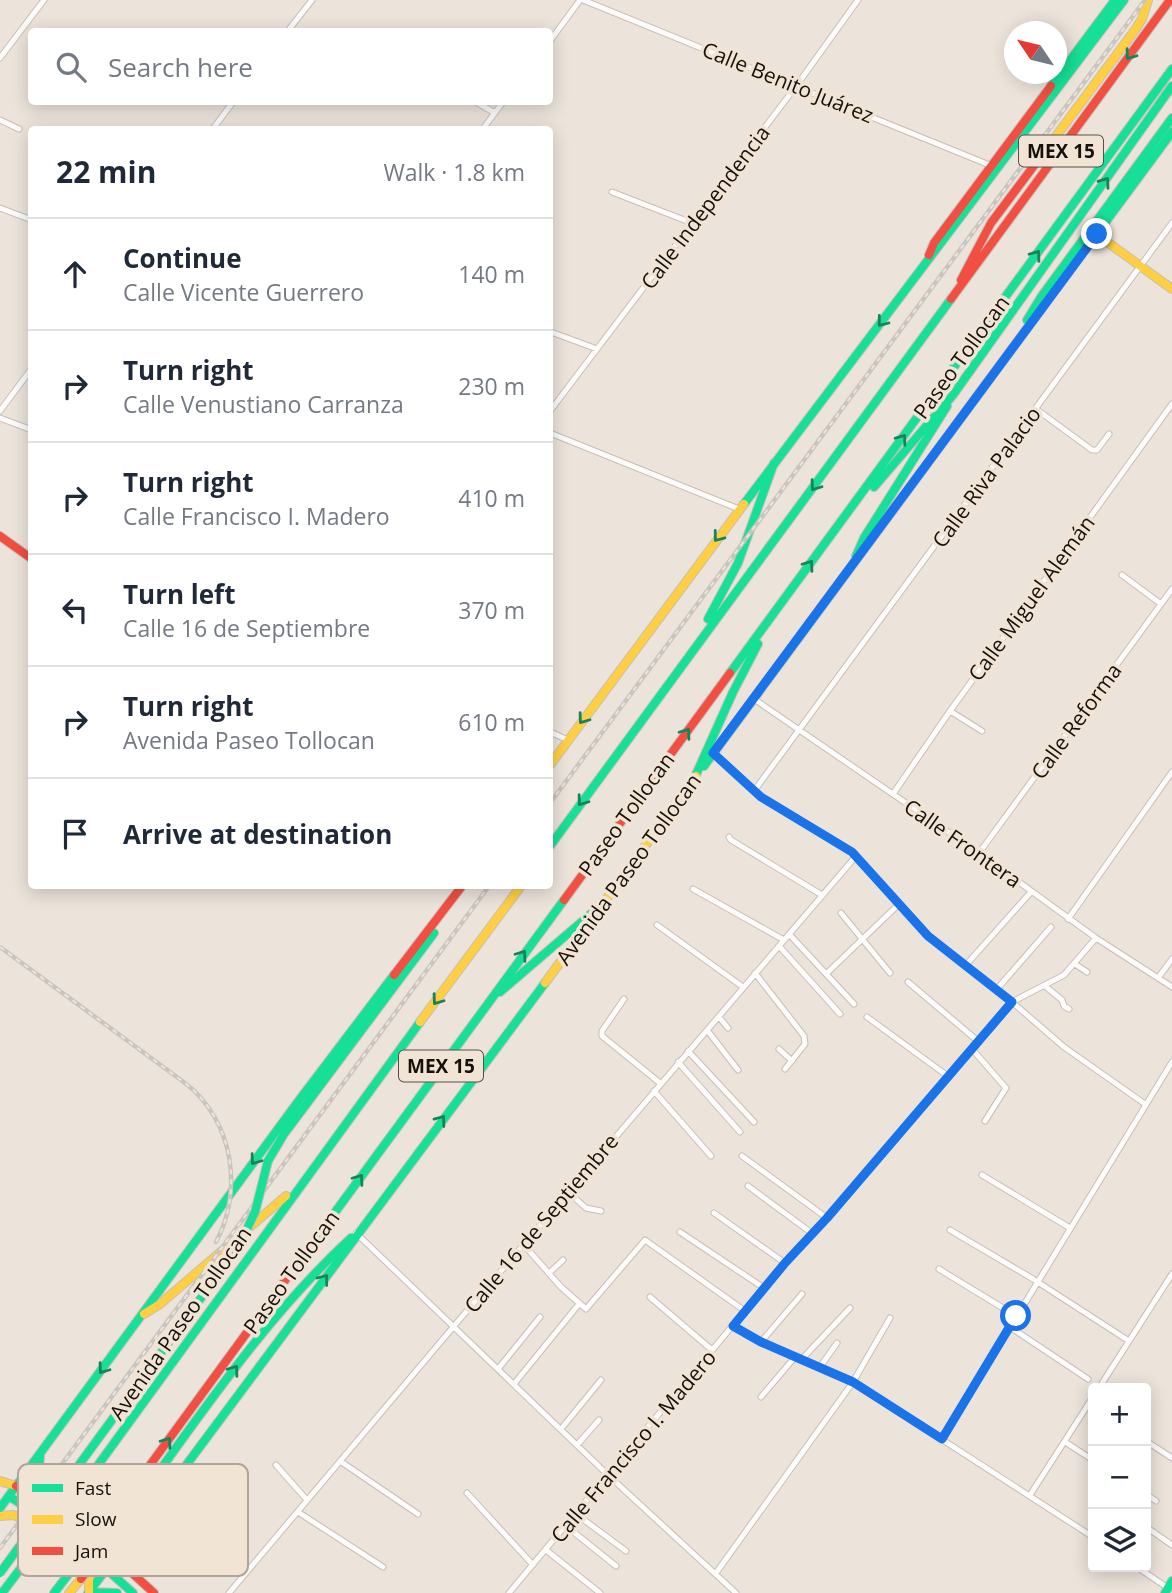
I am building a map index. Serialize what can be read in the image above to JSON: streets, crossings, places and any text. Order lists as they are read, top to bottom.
{
  "streets": {
    "main road": ["MEX 15", "Paseo Tollocan", "Avenida Paseo Tollocan"],
    "street": [
      "Calle Benito Juárez",
      "Calle Independencia",
      "Calle Riva Palacio",
      "Calle Miguel Alemán",
      "Calle Reforma",
      "Calle Frontera",
      "Calle 16 de Septiembre",
      "Calle Francisco I. Madero"
    ]
  },
  "crossings": [
    ["Calle Benito Juárez", "Calle Independencia"],
    ["Calle Riva Palacio", "Calle Frontera"],
    ["Calle Miguel Alemán", "Calle Frontera"],
    ["Calle Reforma", "Calle Frontera"],
    ["Calle Frontera", "Avenida Paseo Tollocan"],
    ["Calle Frontera", "Calle Francisco I. Madero"]
  ],
  "legend": ["Fast", "Slow", "Jam"],
  "north": "top left",
  "page": {
    "search": "Search here",
    "heading": ["22 min", "Walk · 1.8 km"],
    "list": [
      ["Continue", "Calle Vicente Guerrero", "140 m"],
      ["Turn right", "Calle Venustiano Carranza", "230 m"],
      ["Turn right", "Calle Francisco I. Madero", "410 m"],
      ["Turn left", "Calle 16 de Septiembre", "370 m"],
      ["Turn right", "Avenida Paseo Tollocan", "610 m"],
      "Arrive at destination"
    ],
    "map_buttons": ["+", "−"]
  }
}
